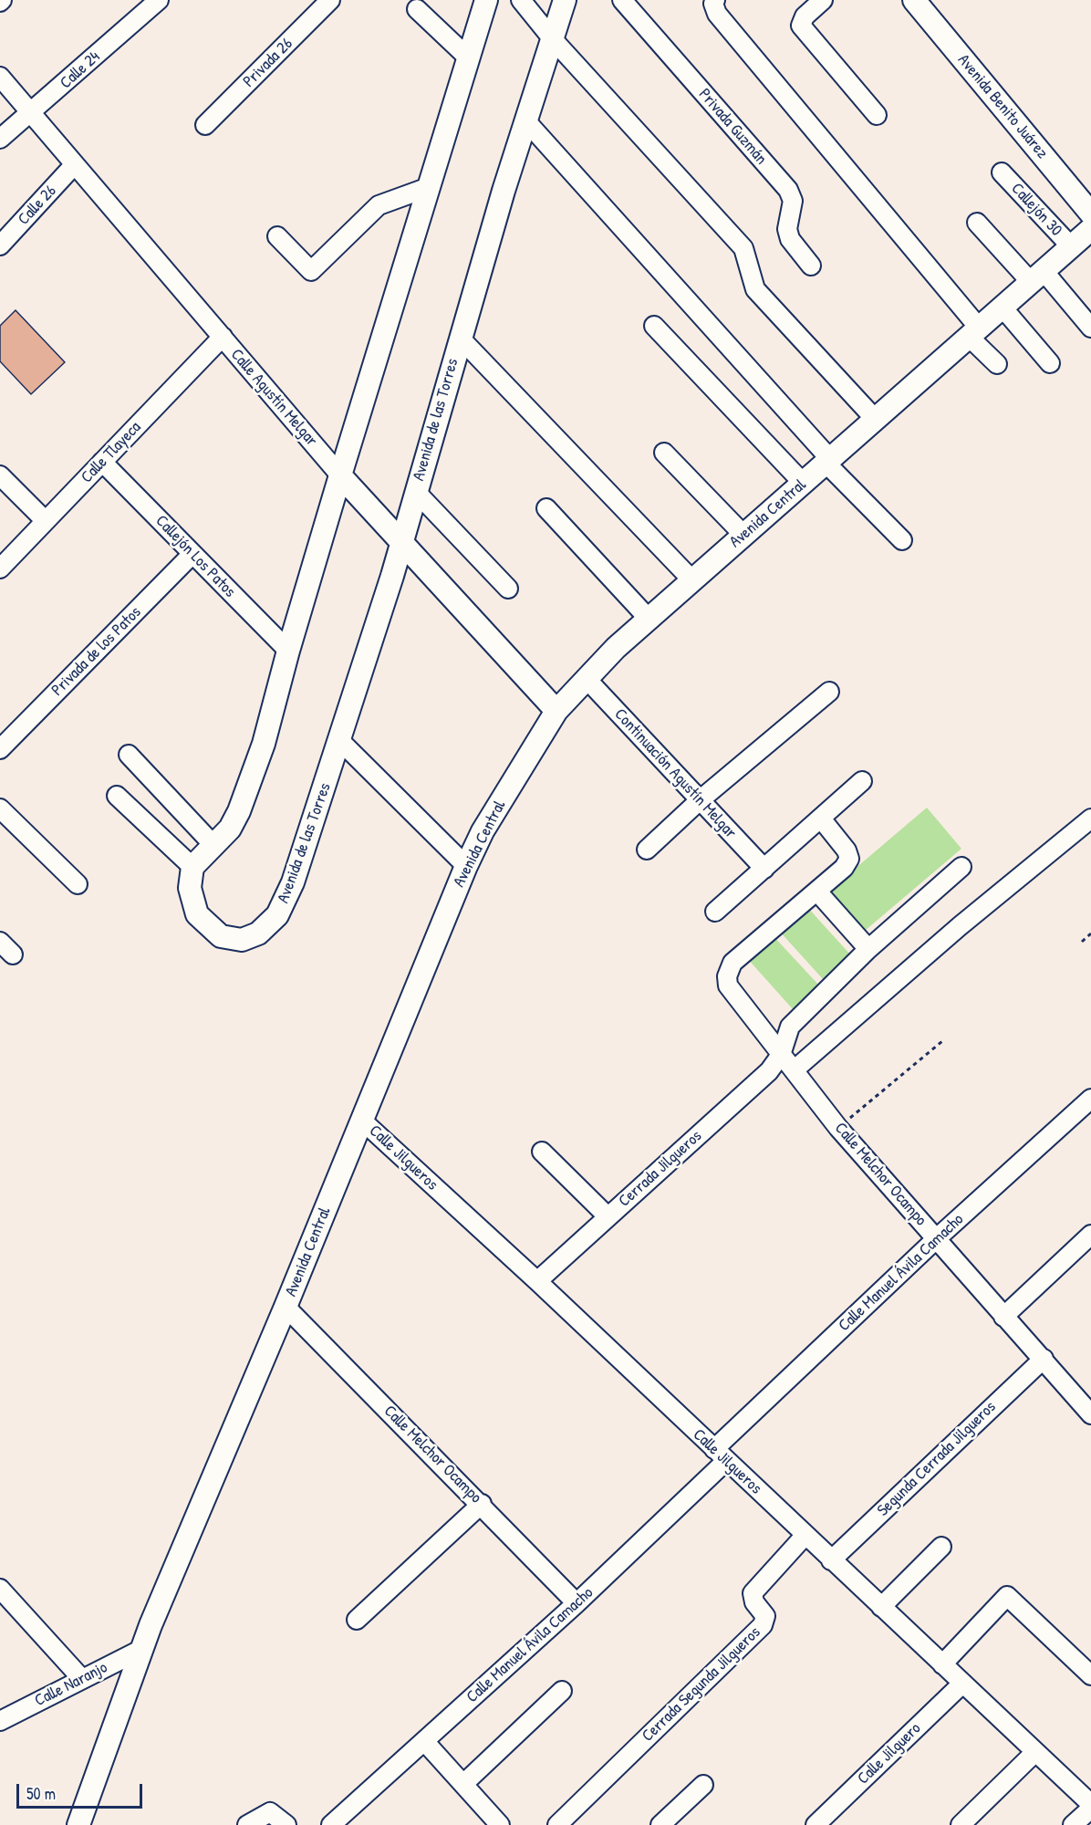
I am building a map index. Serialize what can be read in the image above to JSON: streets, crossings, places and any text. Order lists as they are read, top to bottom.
{
  "streets": {
    "main road": [
      "Avenida Benito Juárez",
      "Calle Agustín Melgar",
      "Avenida de las Torres",
      "Avenida Central"
    ],
    "street": [
      "Privada 26",
      "Calle 24",
      "Privada Guzmán",
      "Calle 26",
      "Callejón 30",
      "Calle Tlayeca",
      "Callejón Los Patos",
      "Privada de los Patos",
      "Continuación Agustín Melgar",
      "Calle Jilgueros",
      "Cerrada Jilgueros",
      "Calle Melchor Ocampo",
      "Calle Manuel Ávila Camacho",
      "Segunda Cerrada Jilgueros",
      "Calle Naranjo",
      "Cerrada Segunda Jilgueros",
      "Calle Jilguero"
    ]
  },
  "crossings": [
    ["Calle 24", "Calle Agustín Melgar"],
    ["Calle 26", "Calle Agustín Melgar"],
    ["Callejón 30", "Avenida Central"],
    ["Calle Agustín Melgar", "Avenida de las Torres"],
    ["Calle Agustín Melgar", "Calle Tlayeca"],
    ["Calle Agustín Melgar", "Avenida Central"],
    ["Calle Tlayeca", "Callejón Los Patos"],
    ["Avenida Central", "Continuación Agustín Melgar"],
    ["Avenida Central", "Calle Jilgueros"],
    ["Avenida Central", "Calle Melchor Ocampo"],
    ["Avenida Central", "Calle Naranjo"],
    ["Callejón Los Patos", "Privada de los Patos"],
    ["Calle Jilgueros", "Cerrada Jilgueros"],
    ["Calle Jilgueros", "Calle Manuel Ávila Camacho"],
    ["Calle Jilgueros", "Segunda Cerrada Jilgueros"],
    ["Calle Jilgueros", "Cerrada Segunda Jilgueros"],
    ["Calle Jilgueros", "Calle Jilguero"],
    ["Cerrada Jilgueros", "Calle Melchor Ocampo"],
    ["Calle Melchor Ocampo", "Calle Manuel Ávila Camacho"],
    ["Calle Melchor Ocampo", "Segunda Cerrada Jilgueros"]
  ],
  "scale_bar": "50 m"
}
